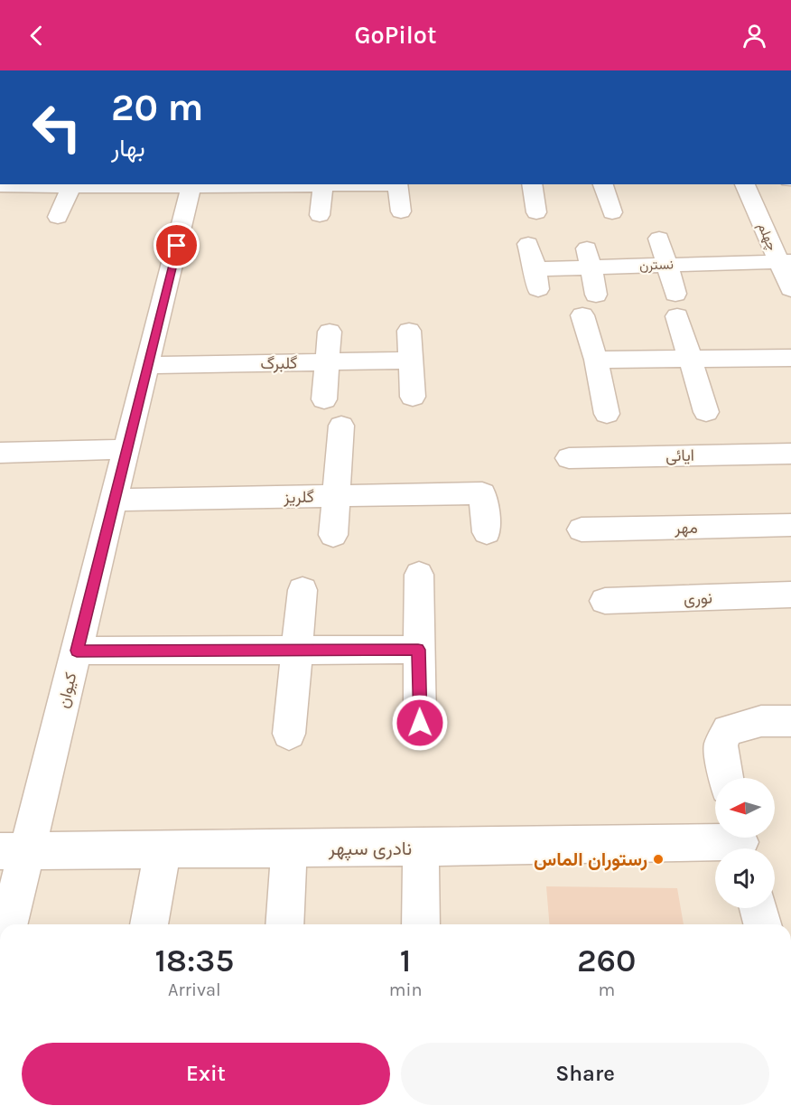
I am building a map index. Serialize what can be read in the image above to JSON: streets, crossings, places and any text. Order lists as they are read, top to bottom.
{
  "streets": {
    "street": [
      "چهلم",
      "نسترن",
      "گلبرگ",
      "ایائی",
      "گلریز",
      "مهر",
      "نوری",
      "کیوان",
      "نادری سپهر"
    ]
  },
  "crossings": [
    ["چهلم", "نسترن"],
    ["گلبرگ", "کیوان"],
    ["گلریز", "کیوان"],
    ["کیوان", "نادری سپهر"]
  ],
  "places": ["رستوران الماس"],
  "north": "left",
  "page": {
    "header": "GoPilot",
    "turn": ["20 m", "بهار"],
    "eta": [
      "18:35",
      "Arrival",
      "1",
      "min",
      "260",
      "m"
    ],
    "buttons": ["Exit", "Share"]
  }
}
